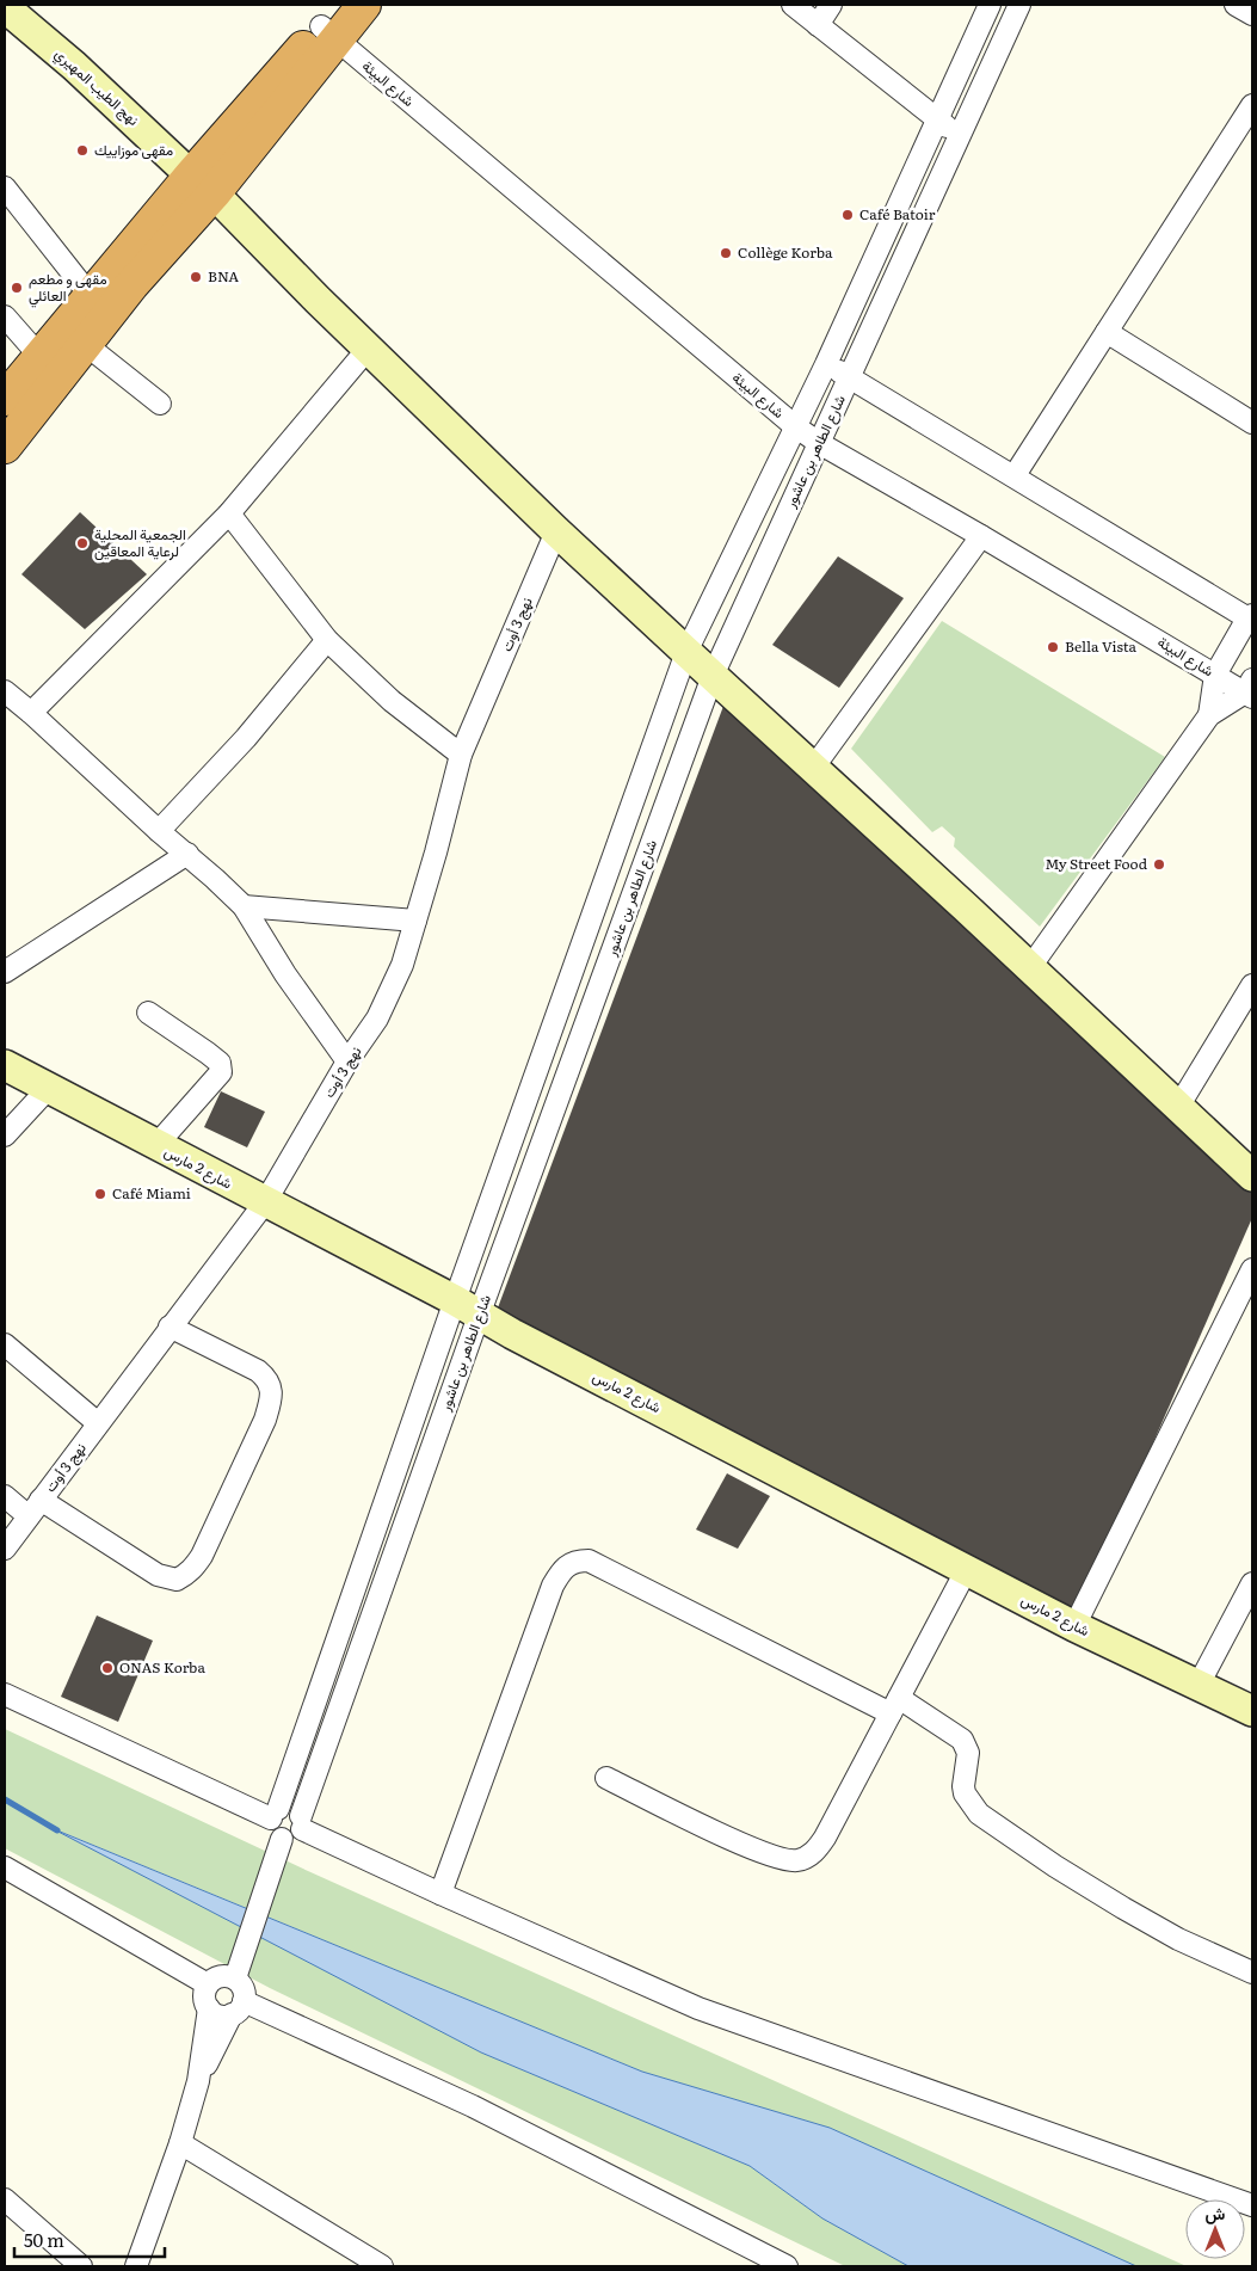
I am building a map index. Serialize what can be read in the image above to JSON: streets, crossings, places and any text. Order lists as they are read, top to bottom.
{
  "streets": {
    "street": [
      "شارع البيئة",
      "نهج الطيب المهيري",
      "شارع الطاهر بن عاشور",
      "نهج 3 أوت",
      "شارع 2 مارس"
    ]
  },
  "crossings": [
    ["شارع البيئة", "شارع الطاهر بن عاشور"],
    ["نهج الطيب المهيري", "شارع الطاهر بن عاشور"],
    ["نهج الطيب المهيري", "نهج 3 أوت"],
    ["شارع الطاهر بن عاشور", "شارع 2 مارس"],
    ["نهج 3 أوت", "شارع 2 مارس"]
  ],
  "places": [
    "مقهى موزاييك",
    "Café Batoir",
    "Collège Korba",
    "BNA",
    "مقهى و مطعم العائلي",
    "الجمعية المحلية لرعاية المعاقين",
    "Bella Vista",
    "My Street Food",
    "Café Miami",
    "ONAS Korba"
  ],
  "scale_bar": "50 m",
  "north": "top"
}
